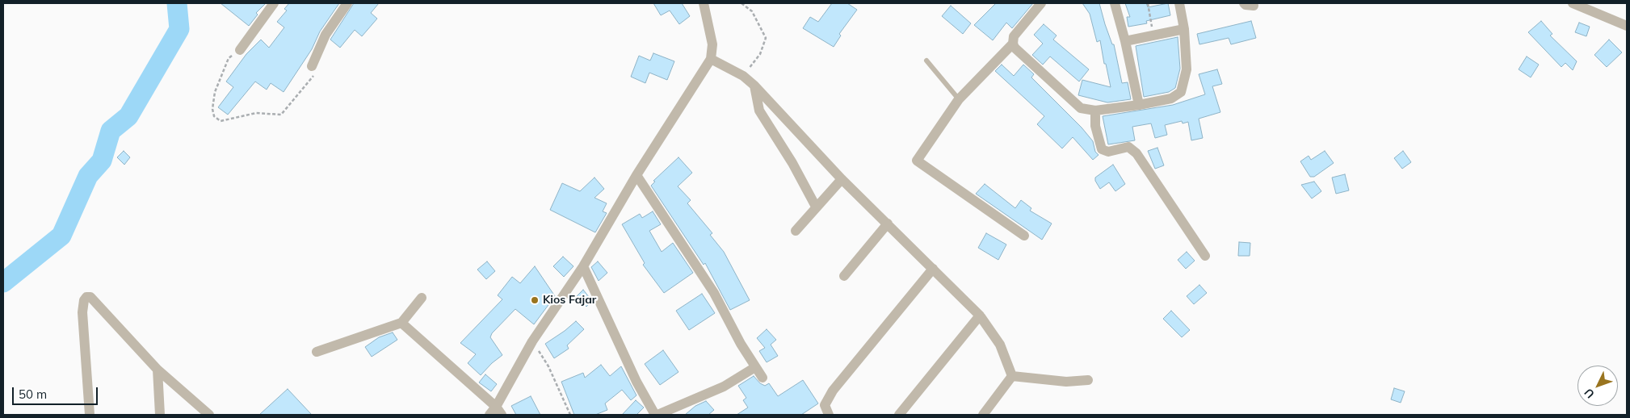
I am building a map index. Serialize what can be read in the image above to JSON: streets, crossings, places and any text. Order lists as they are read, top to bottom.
{
  "places": ["Kios Fajar"],
  "scale_bar": "50 m",
  "north": "bottom left"
}
